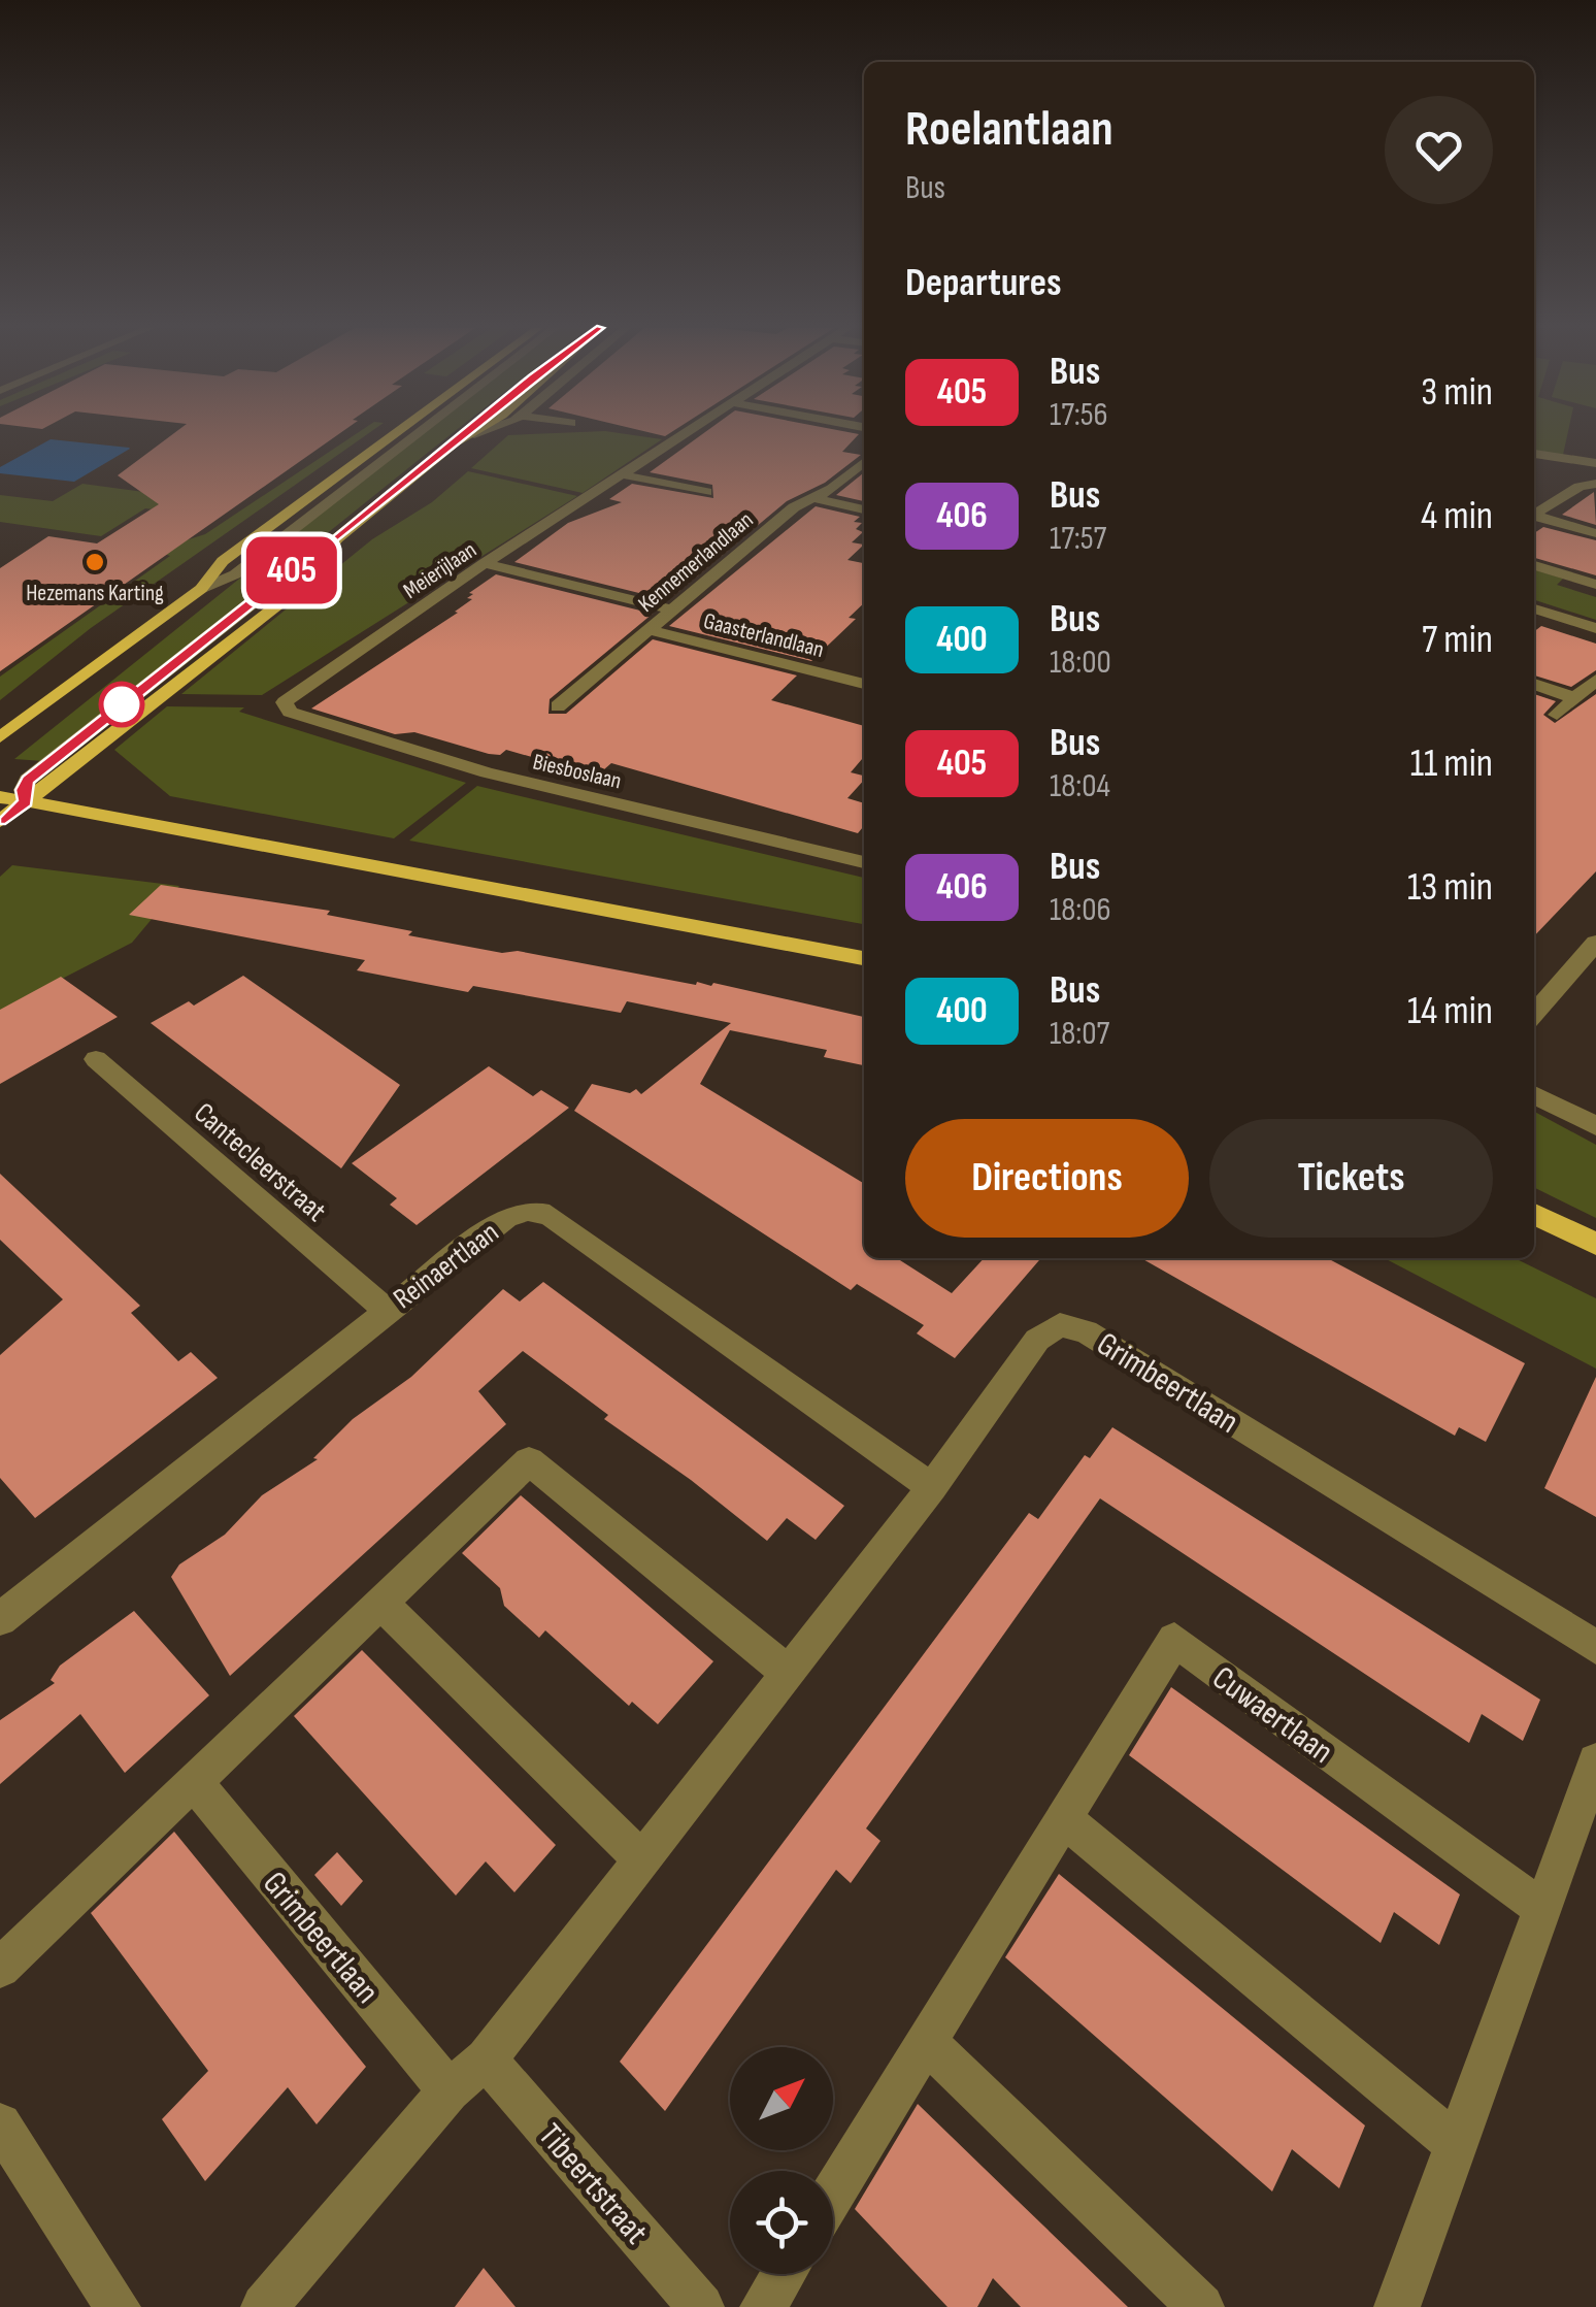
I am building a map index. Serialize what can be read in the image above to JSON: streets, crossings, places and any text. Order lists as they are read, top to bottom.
{
  "streets": {
    "street": [
      "Kennemerlandlaan",
      "Meierijlaan",
      "Gaasterlandlaan",
      "Biesboslaan",
      "Cantecleerstraat",
      "Reinaertlaan",
      "Grimbeertlaan",
      "Cuwaertlaan",
      "Tibeertstraat"
    ]
  },
  "crossings": [
    ["Kennemerlandlaan", "Gaasterlandlaan"],
    ["Meierijlaan", "Biesboslaan"],
    ["Cantecleerstraat", "Reinaertlaan"],
    ["Reinaertlaan", "Grimbeertlaan"],
    ["Grimbeertlaan", "Tibeertstraat"]
  ],
  "places": ["Hezemans Karting"],
  "lines": ["bus line 405"],
  "north": "top right",
  "page": {
    "on_map": "405",
    "heading": [
      ["Roelantlaan", "Bus"],
      "Departures"
    ],
    "list": [
      {
        "mark": "405",
        "name": "Bus",
        "note": "17:56",
        "value": "3 min"
      },
      {
        "mark": "406",
        "name": "Bus",
        "note": "17:57",
        "value": "4 min"
      },
      {
        "mark": "400",
        "name": "Bus",
        "note": "18:00",
        "value": "7 min"
      },
      {
        "mark": "405",
        "name": "Bus",
        "note": "18:04",
        "value": "11 min"
      },
      {
        "mark": "406",
        "name": "Bus",
        "note": "18:06",
        "value": "13 min"
      },
      {
        "mark": "400",
        "name": "Bus",
        "note": "18:07",
        "value": "14 min"
      }
    ],
    "buttons": ["Directions", "Tickets"]
  }
}
